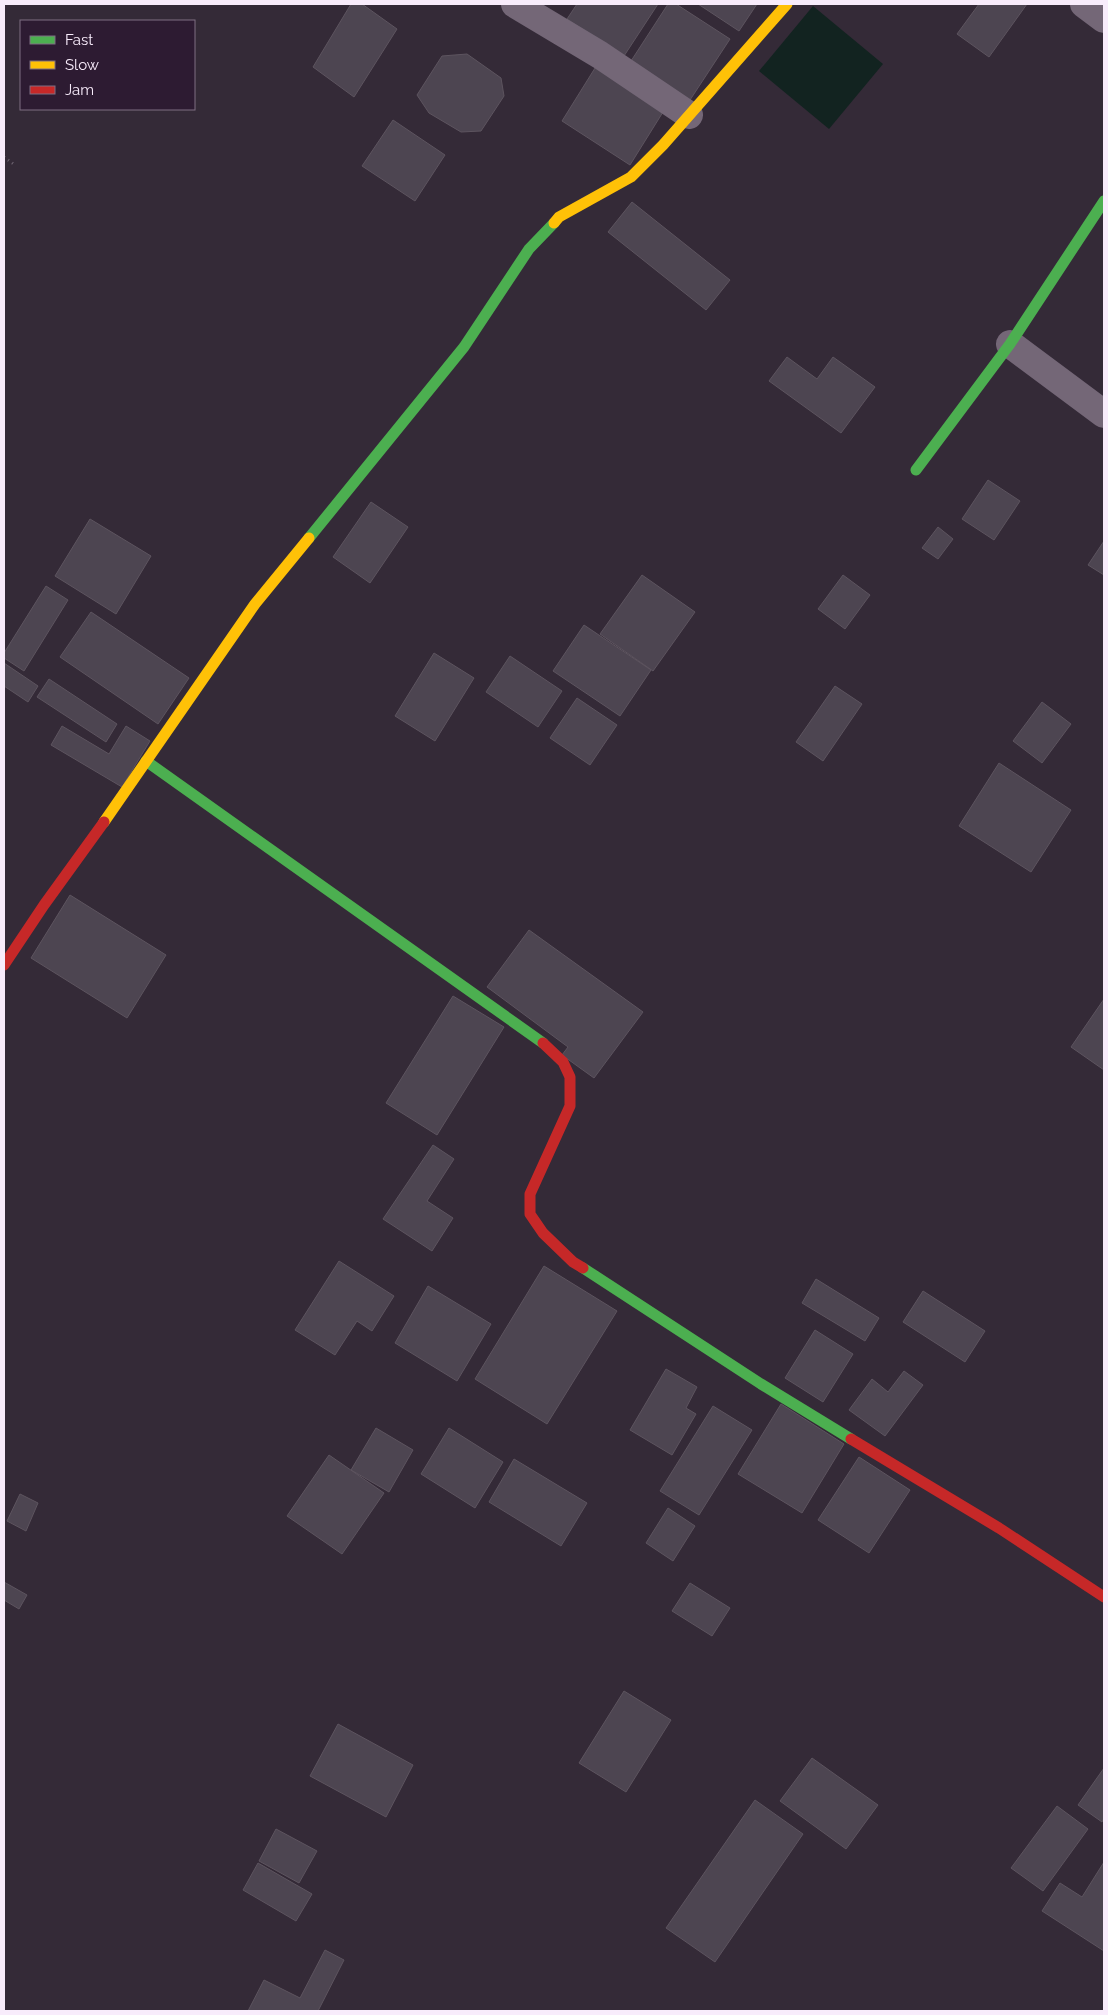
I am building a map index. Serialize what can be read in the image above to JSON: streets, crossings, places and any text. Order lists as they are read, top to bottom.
{
  "legend": ["Fast", "Slow", "Jam"]
}
